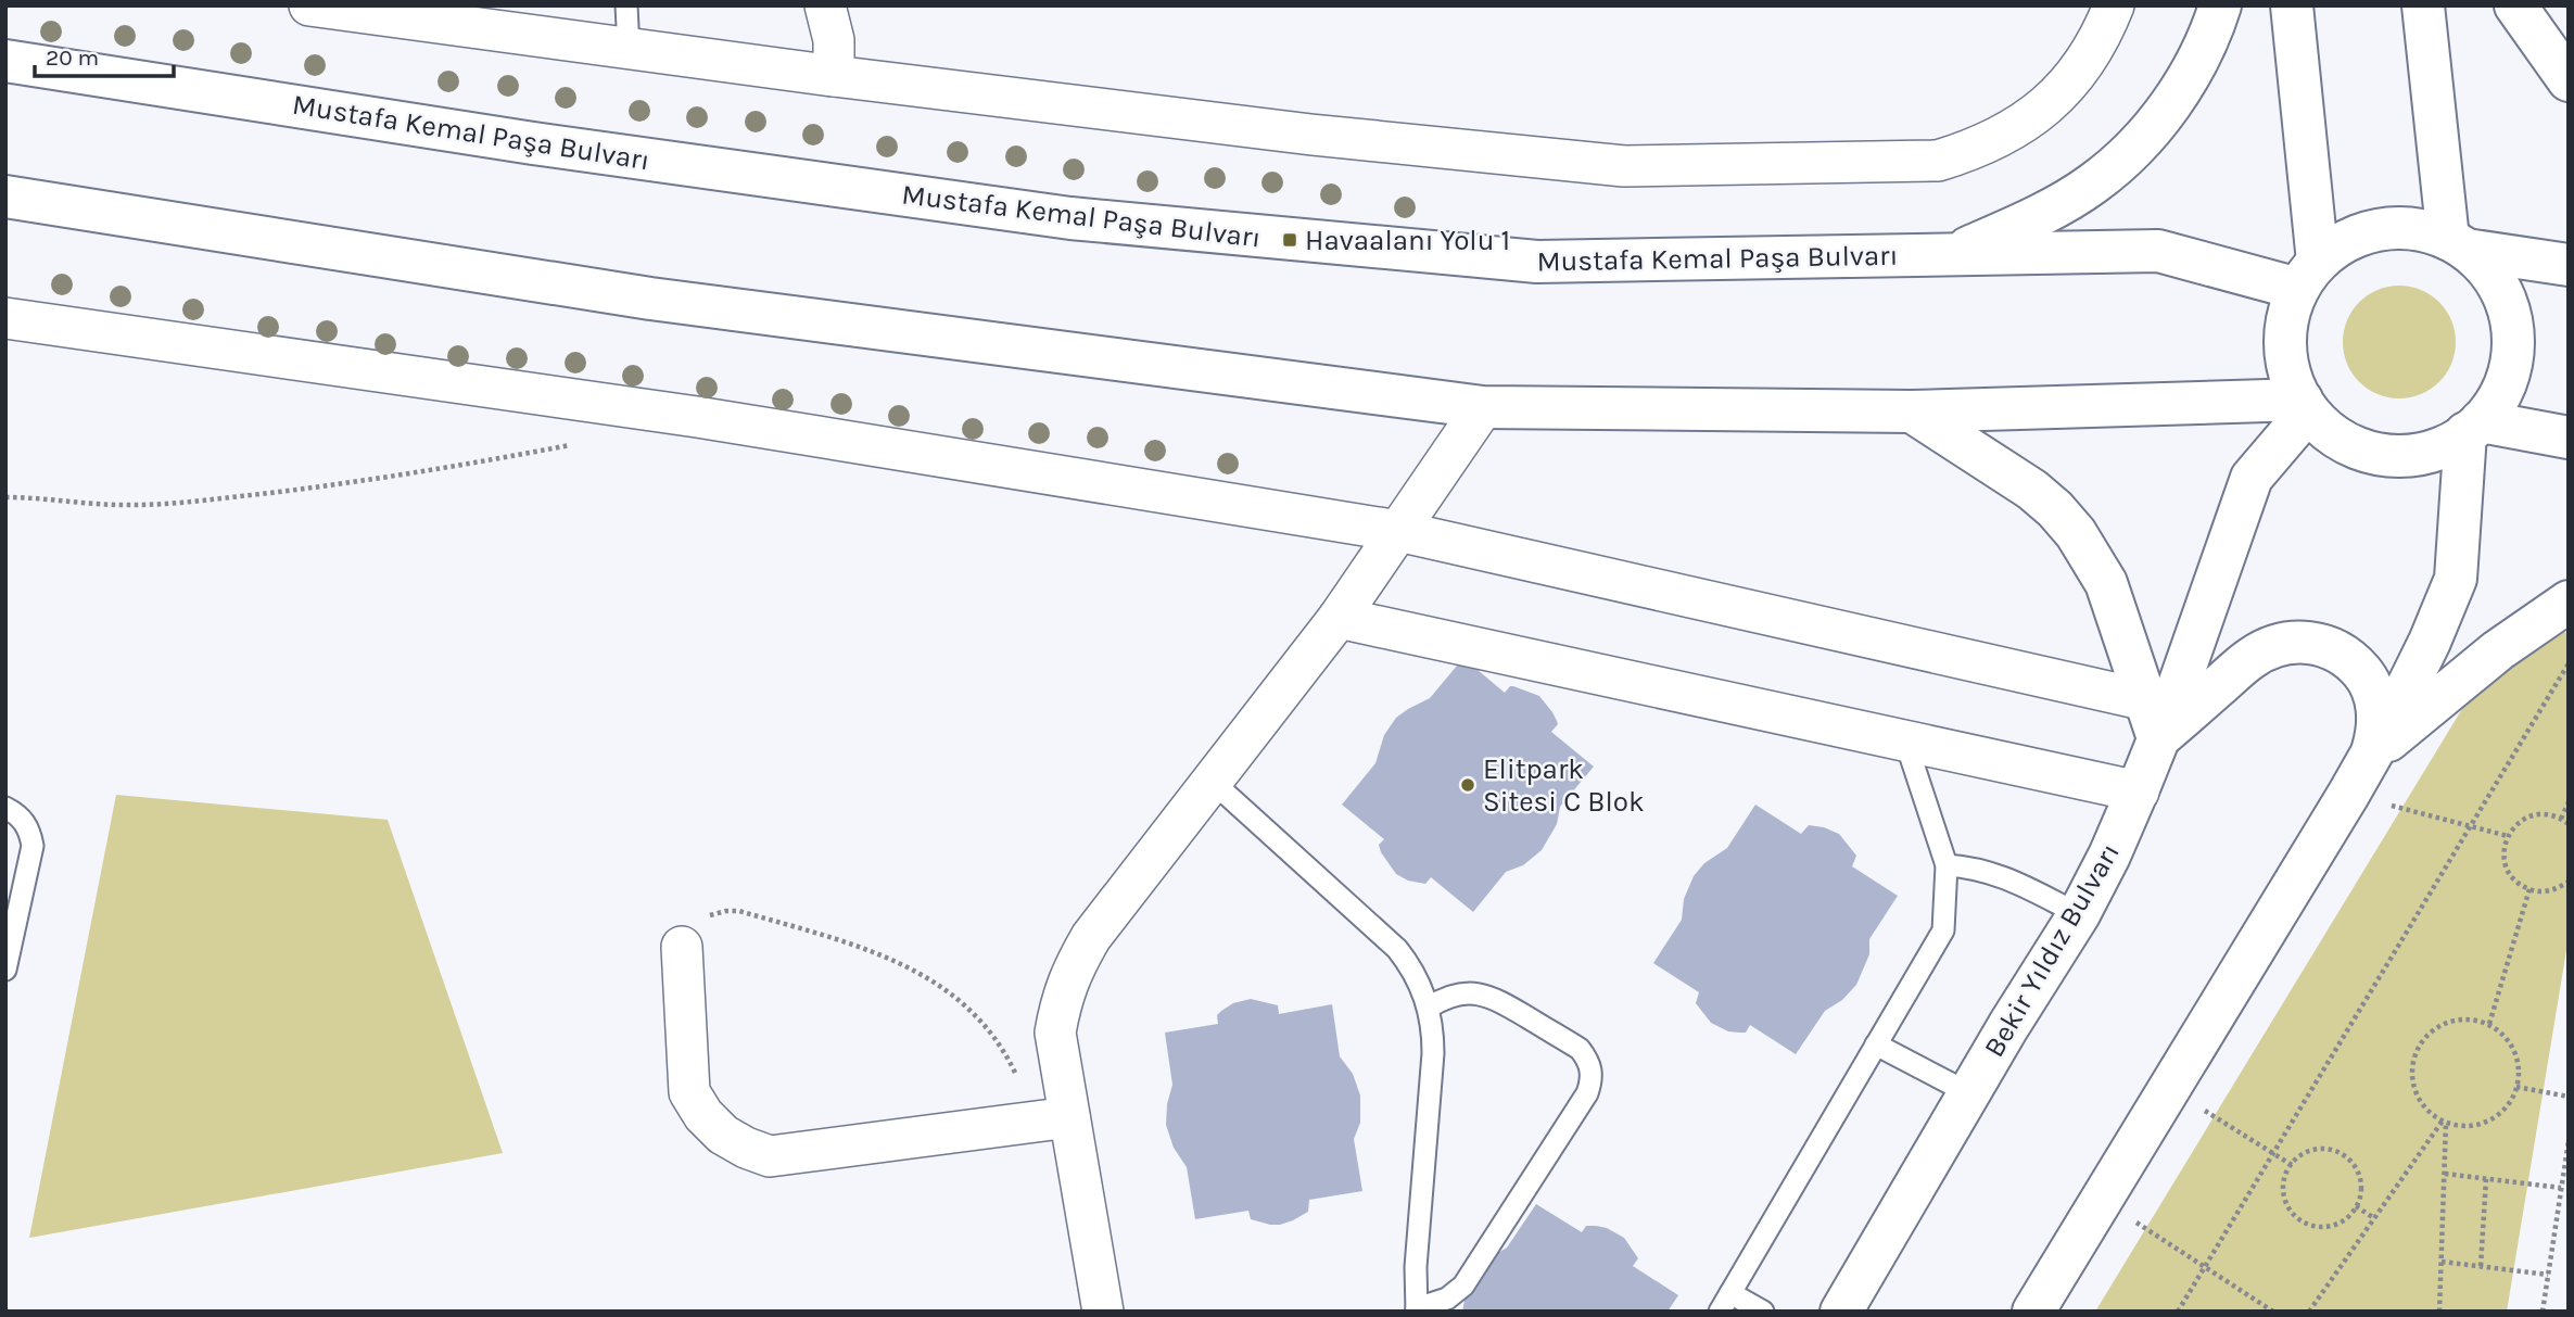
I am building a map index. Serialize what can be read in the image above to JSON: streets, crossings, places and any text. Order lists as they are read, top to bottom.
{
  "streets": {
    "main road": ["Mustafa Kemal Paşa Bulvarı", "Bekir Yıldız Bulvarı"]
  },
  "crossings": [
    ["Mustafa Kemal Paşa Bulvarı", "Bekir Yıldız Bulvarı"]
  ],
  "places": {
    "transit": ["Havaalanı Yolu 1"],
    "other": ["Elitpark Sitesi C Blok"]
  },
  "scale_bar": "20 m"
}
